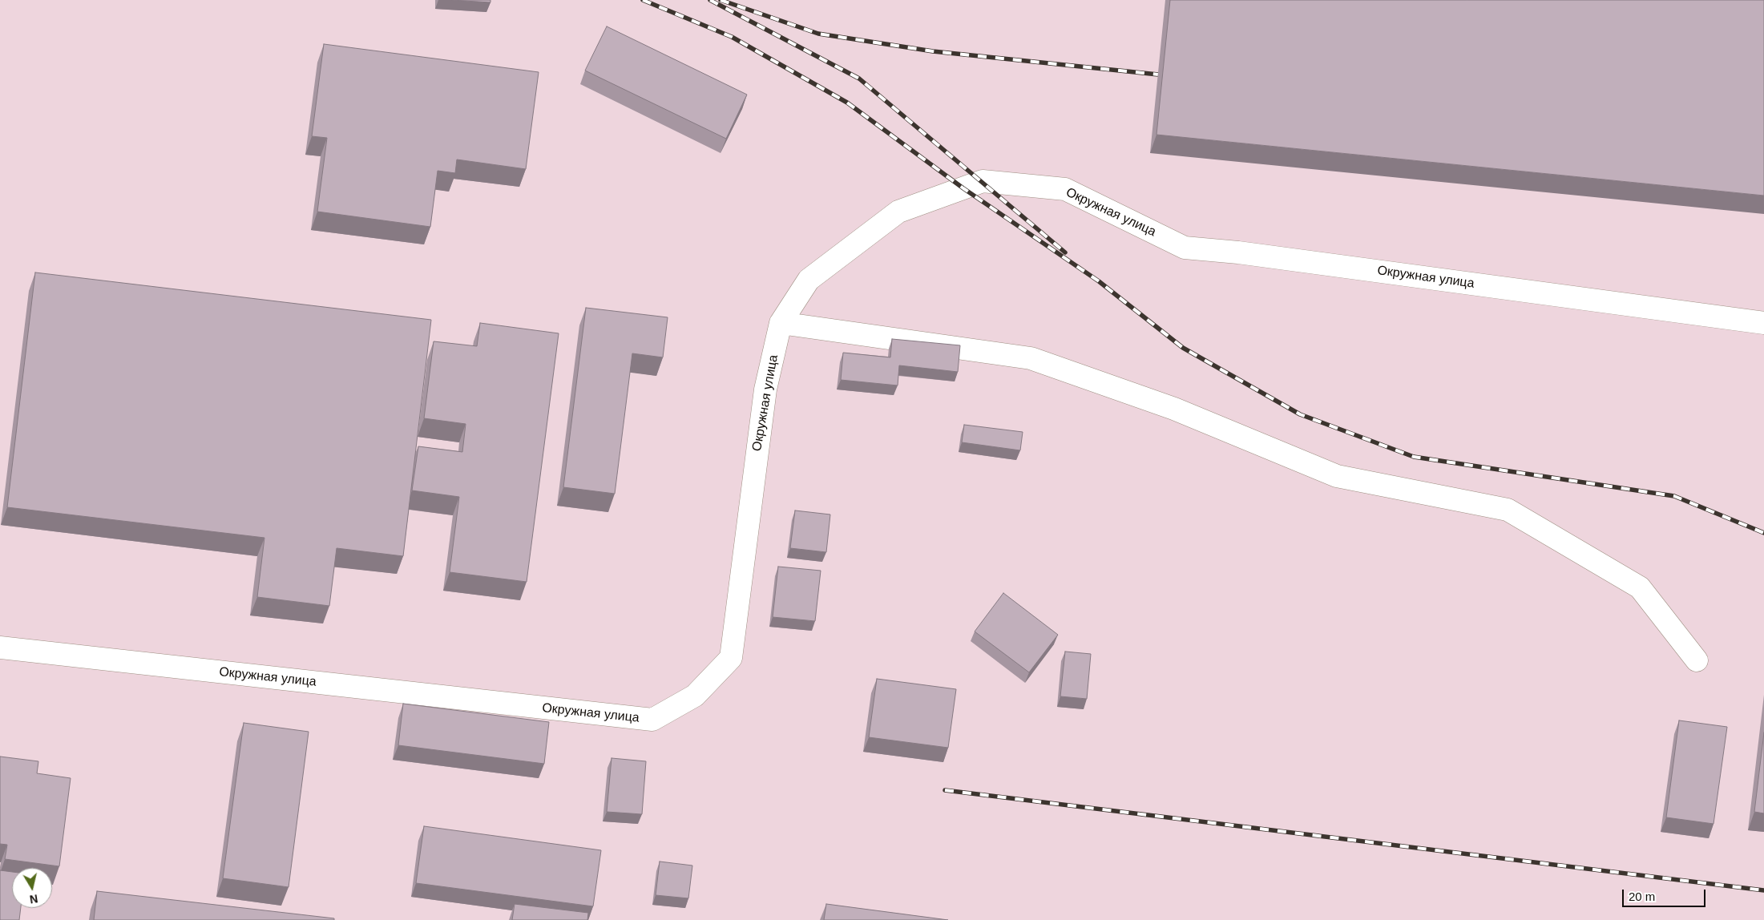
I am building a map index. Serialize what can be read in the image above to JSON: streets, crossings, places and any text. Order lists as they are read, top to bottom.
{
  "streets": {
    "street": ["Окружная улица"]
  },
  "scale_bar": "20 m",
  "north": "bottom"
}
